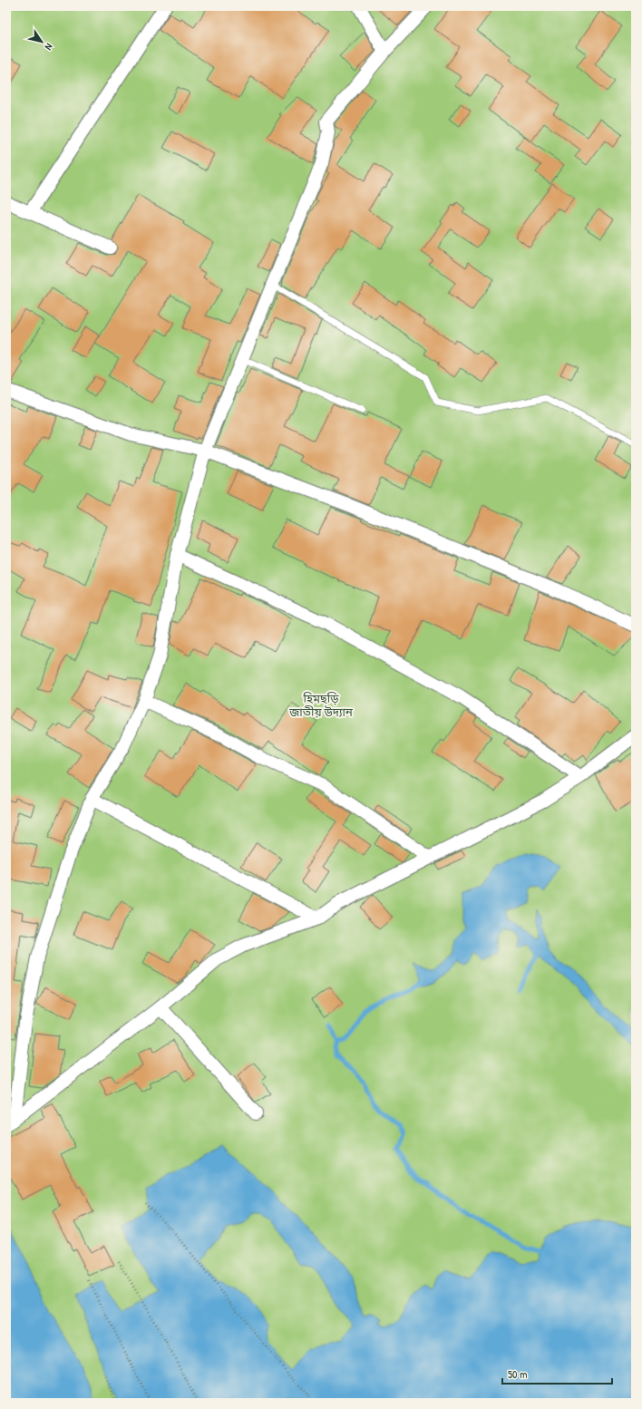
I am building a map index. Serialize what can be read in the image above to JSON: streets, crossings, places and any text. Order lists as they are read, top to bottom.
{
  "parks": ["হিমছড়ি জাতীয় উদ্যান"],
  "scale_bar": "50 m",
  "north": "bottom right"
}
